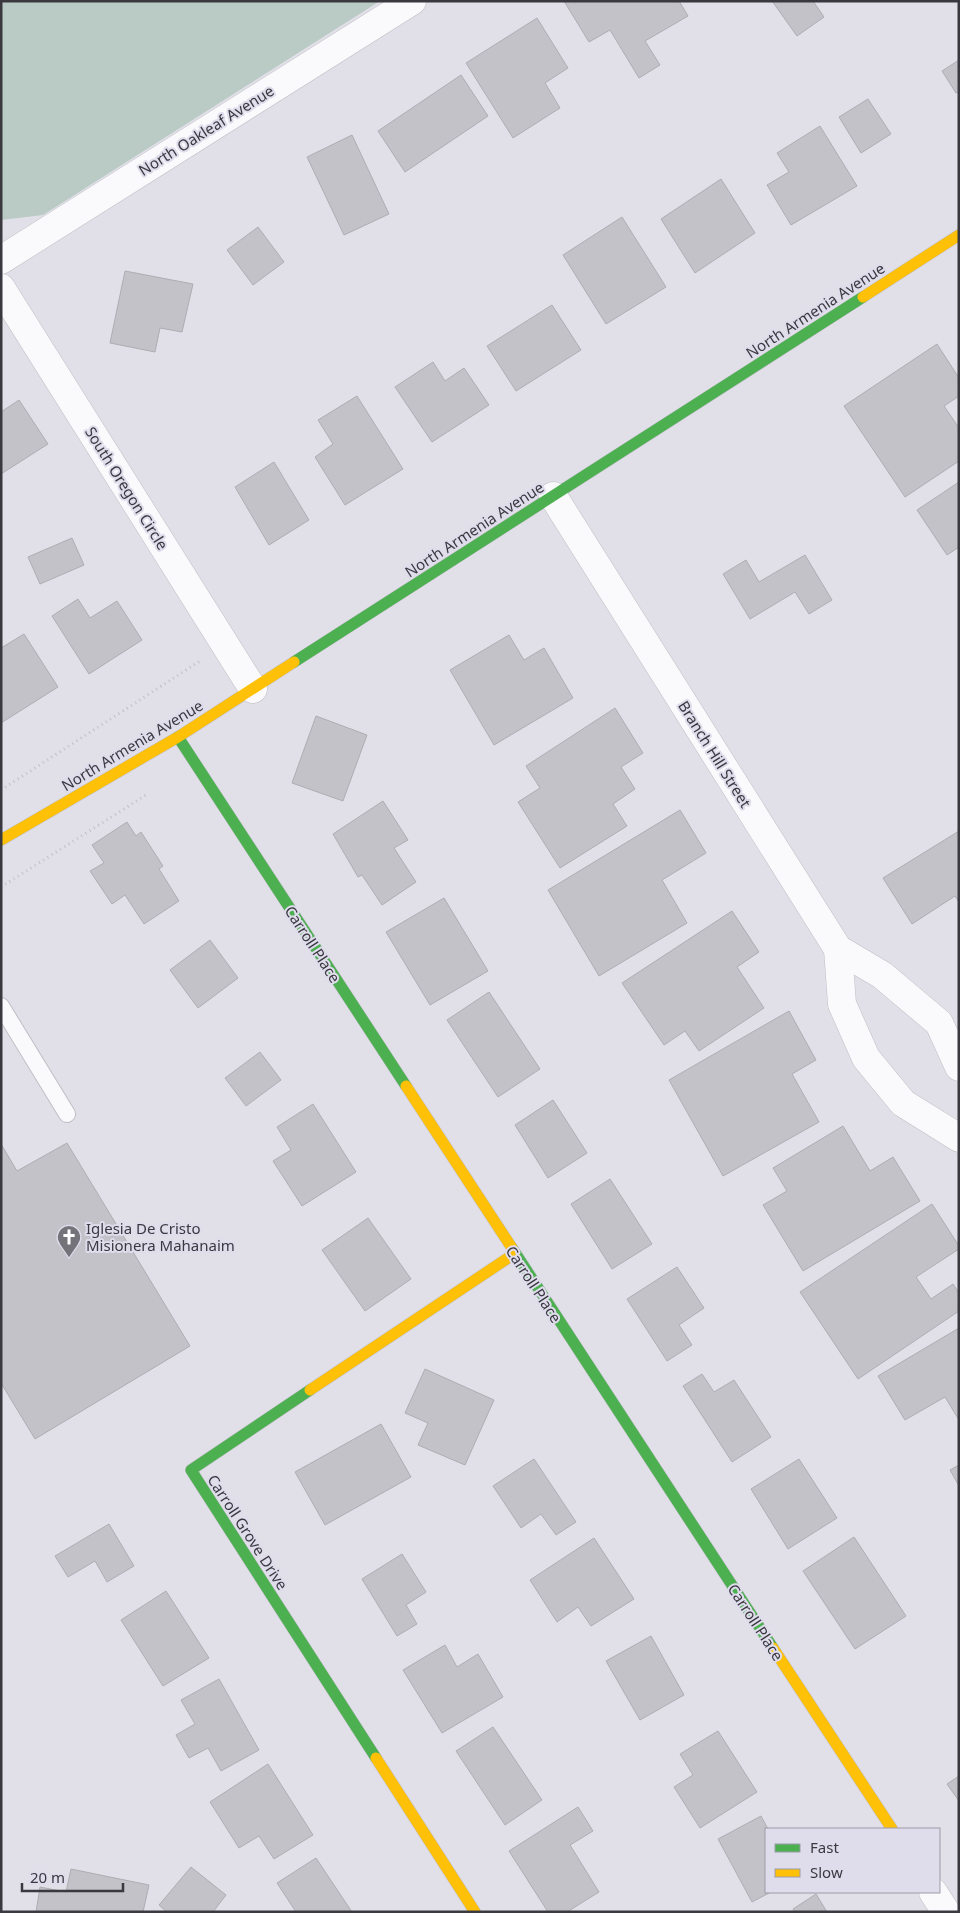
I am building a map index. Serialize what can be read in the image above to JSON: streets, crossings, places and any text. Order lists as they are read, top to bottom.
{
  "streets": {
    "street": [
      "North Oakleaf Avenue",
      "North Armenia Avenue",
      "South Oregon Circle",
      "Branch Hill Street",
      "Carroll Place",
      "Carroll Grove Drive"
    ]
  },
  "crossings": [
    ["North Armenia Avenue", "South Oregon Circle"],
    ["North Armenia Avenue", "Branch Hill Street"],
    ["North Armenia Avenue", "Carroll Place"],
    ["Carroll Place", "Carroll Grove Drive"]
  ],
  "places": {
    "church": ["Iglesia De Cristo Misionera Mahanaim"]
  },
  "legend": ["Fast", "Slow"],
  "scale_bar": "20 m"
}
